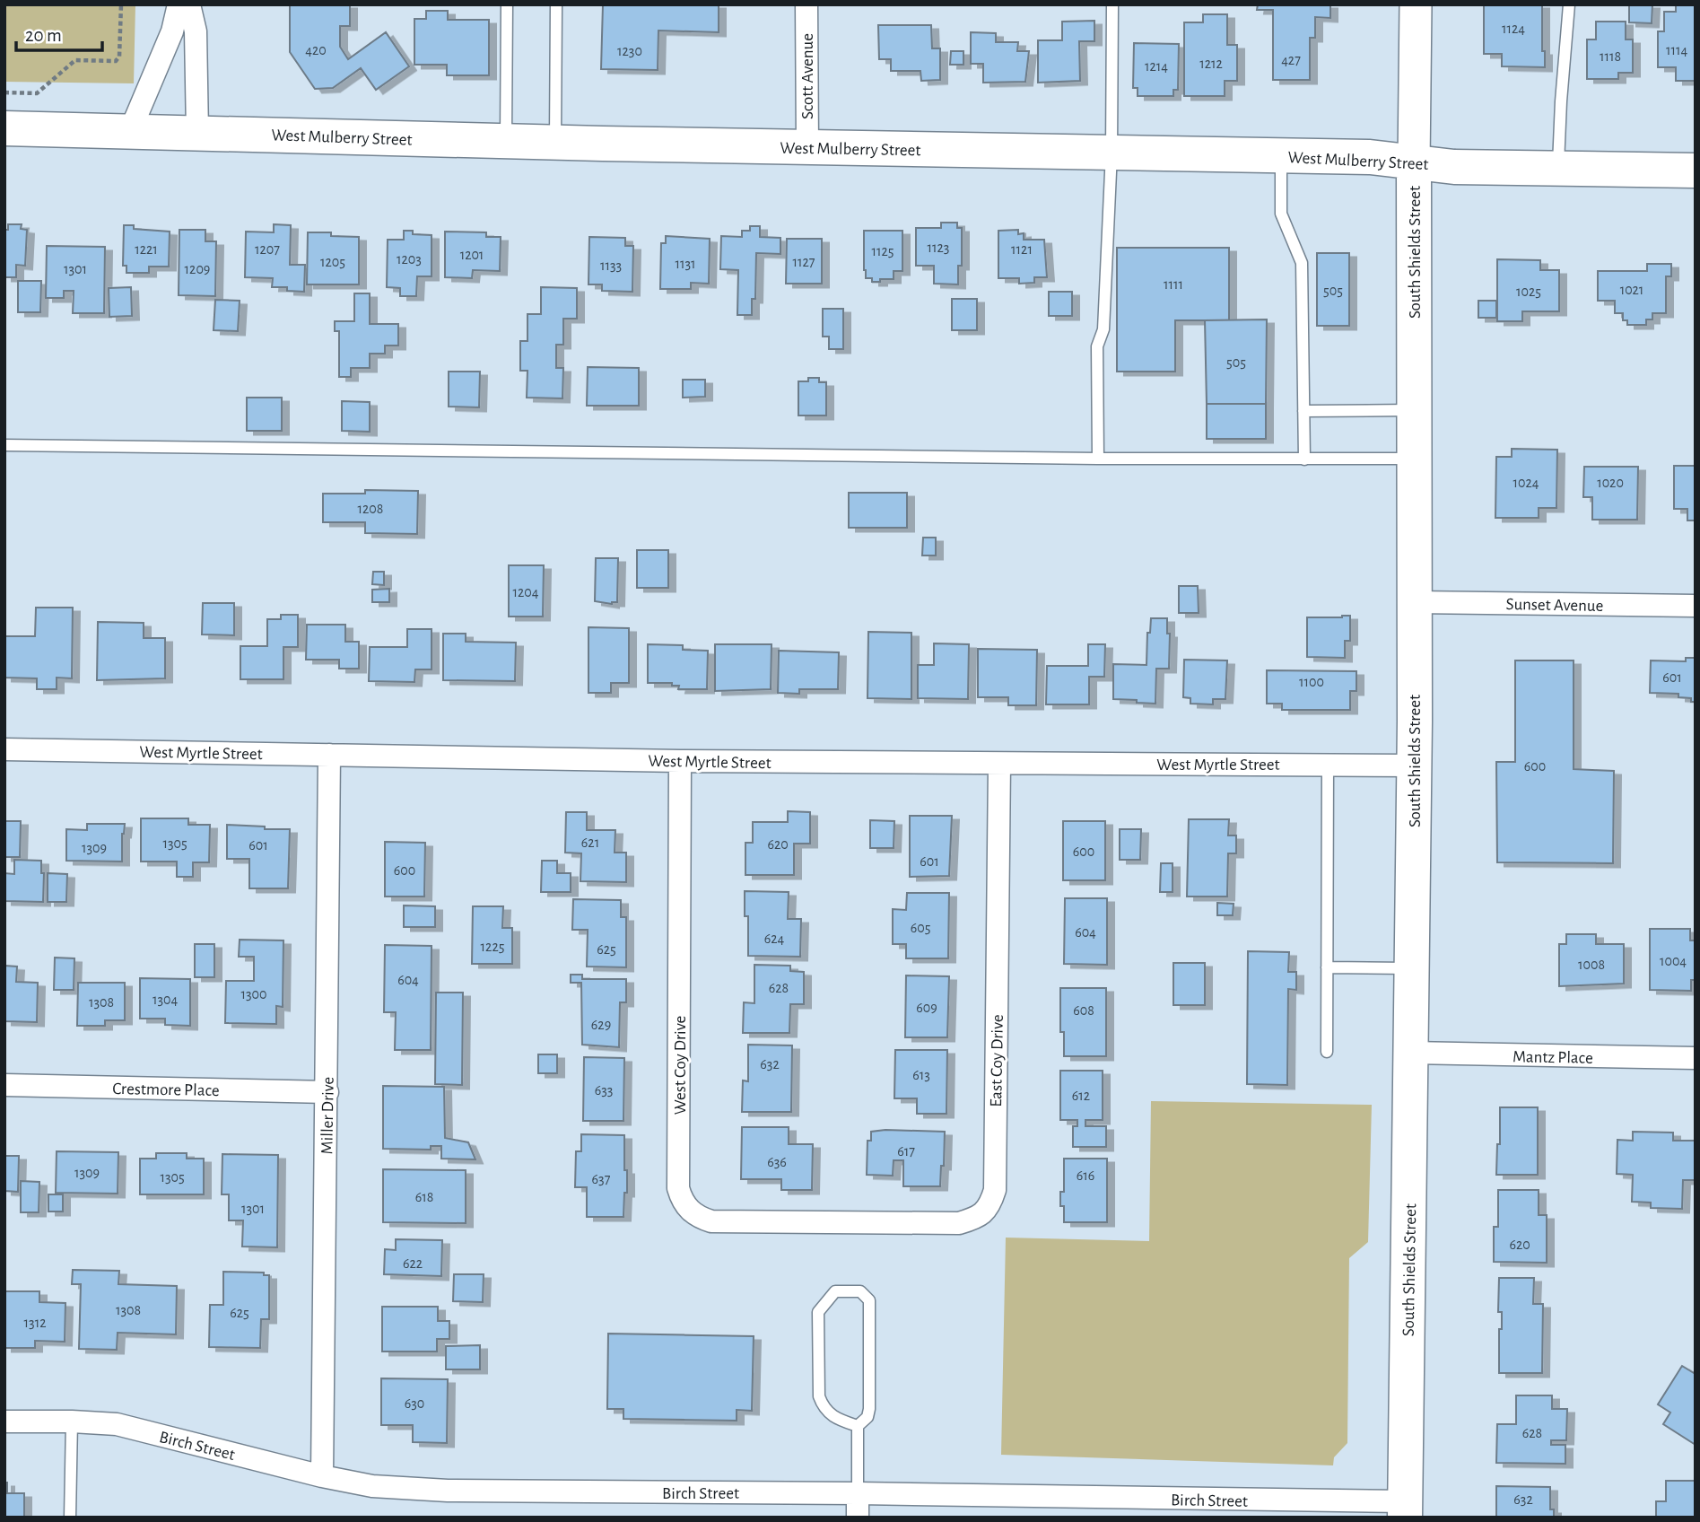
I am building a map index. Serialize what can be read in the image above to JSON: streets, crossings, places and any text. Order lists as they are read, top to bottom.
{
  "streets": {
    "main road": ["West Mulberry Street", "South Shields Street"],
    "street": [
      "Scott Avenue",
      "Sunset Avenue",
      "West Myrtle Street",
      "Mantz Place",
      "East Coy Drive",
      "West Coy Drive",
      "Crestmore Place",
      "Miller Drive",
      "Birch Street"
    ]
  },
  "crossings": [
    ["Scott Avenue", "West Mulberry Street"],
    ["West Mulberry Street", "South Shields Street"],
    ["South Shields Street", "Sunset Avenue"],
    ["South Shields Street", "West Myrtle Street"],
    ["South Shields Street", "Mantz Place"],
    ["South Shields Street", "Birch Street"],
    ["West Myrtle Street", "East Coy Drive"],
    ["West Myrtle Street", "West Coy Drive"],
    ["West Myrtle Street", "Miller Drive"],
    ["East Coy Drive", "West Coy Drive"],
    ["Crestmore Place", "Miller Drive"],
    ["Miller Drive", "Birch Street"]
  ],
  "house_numbers": [
    "1124",
    "420",
    "1114",
    "1230",
    "1118",
    "427",
    "1212",
    "1214",
    "1123",
    "1221",
    "1207",
    "1121",
    "1125",
    "1201",
    "1203",
    "1205",
    "1127",
    "1131",
    "1133",
    "1301",
    "1209",
    "1111",
    "1021",
    "505",
    "1025",
    "505",
    "1024",
    "1020",
    "1208",
    "1204",
    "601",
    "1100",
    "600",
    "621",
    "1305",
    "620",
    "601",
    "1309",
    "600",
    "601",
    "600",
    "605",
    "604",
    "624",
    "1225",
    "625",
    "1004",
    "1008",
    "604",
    "628",
    "1300",
    "1304",
    "1308",
    "609",
    "608",
    "629",
    "632",
    "613",
    "633",
    "612",
    "617",
    "636",
    "1309",
    "616",
    "1305",
    "637",
    "618",
    "1301",
    "620",
    "622",
    "1308",
    "625",
    "1312",
    "630",
    "628",
    "632"
  ],
  "scale_bar": "20 m"
}
